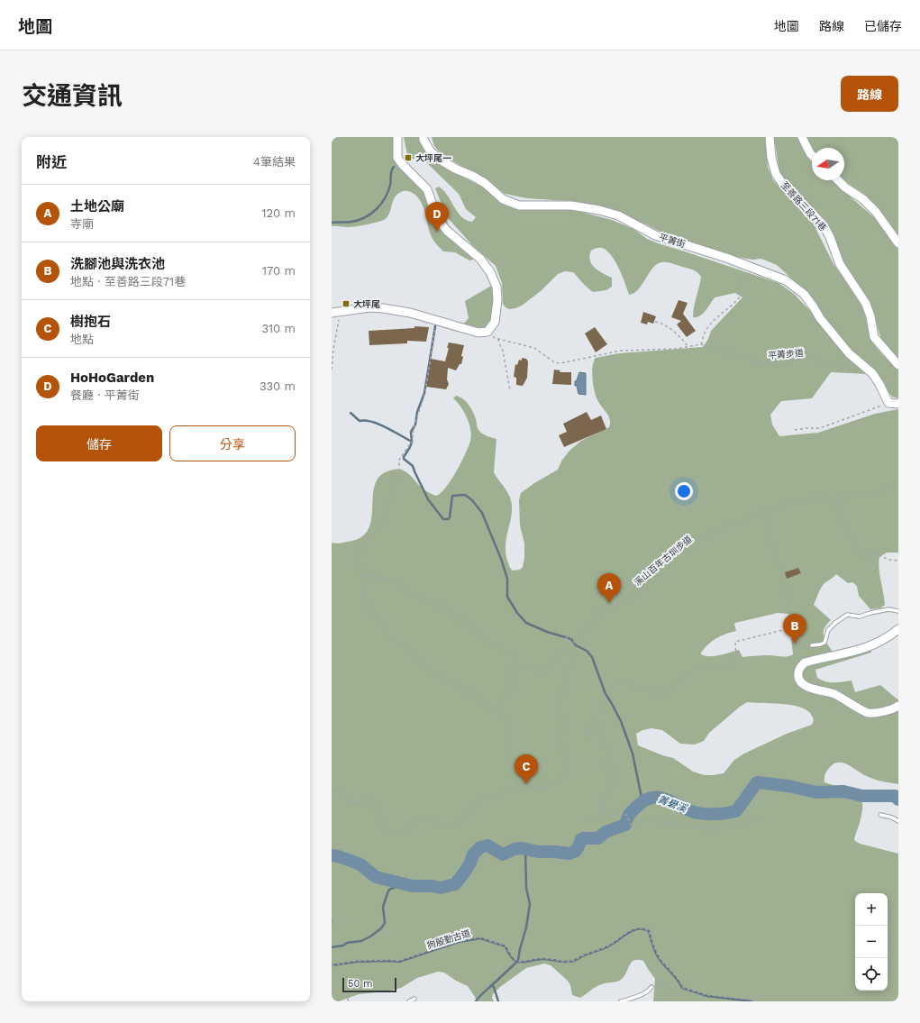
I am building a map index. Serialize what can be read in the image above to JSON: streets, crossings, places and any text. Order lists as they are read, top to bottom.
{
  "streets": {
    "street": ["至善路三段71巷", "平菁街"],
    "path": ["平菁步道", "溪山百年古圳步道", "狗殷勤古道"]
  },
  "water": ["菁礐溪"],
  "places": {
    "transit": ["大坪尾一", "大坪尾"]
  },
  "scale_bar": "50 m",
  "north": "left",
  "page": {
    "header": "地圖",
    "nav": ["地圖", "路線", "已儲存"],
    "title": "交通資訊",
    "buttons": [
      "路線",
      ["儲存", "分享"]
    ],
    "heading": ["附近", "4筆結果"],
    "list": [
      {
        "mark": "A",
        "name": "土地公廟",
        "note": "寺廟",
        "value": "120 m"
      },
      {
        "mark": "B",
        "name": "洗腳池與洗衣池",
        "note": "地點 · 至善路三段71巷",
        "value": "170 m"
      },
      {
        "mark": "C",
        "name": "樹抱石",
        "note": "地點",
        "value": "310 m"
      },
      {
        "mark": "D",
        "name": "HoHoGarden",
        "note": "餐廳 · 平菁街",
        "value": "330 m"
      }
    ],
    "pins": [
      "D",
      "A",
      "B",
      "C"
    ],
    "map_buttons": ["+", "−"],
    "scale": "50 m"
  }
}
